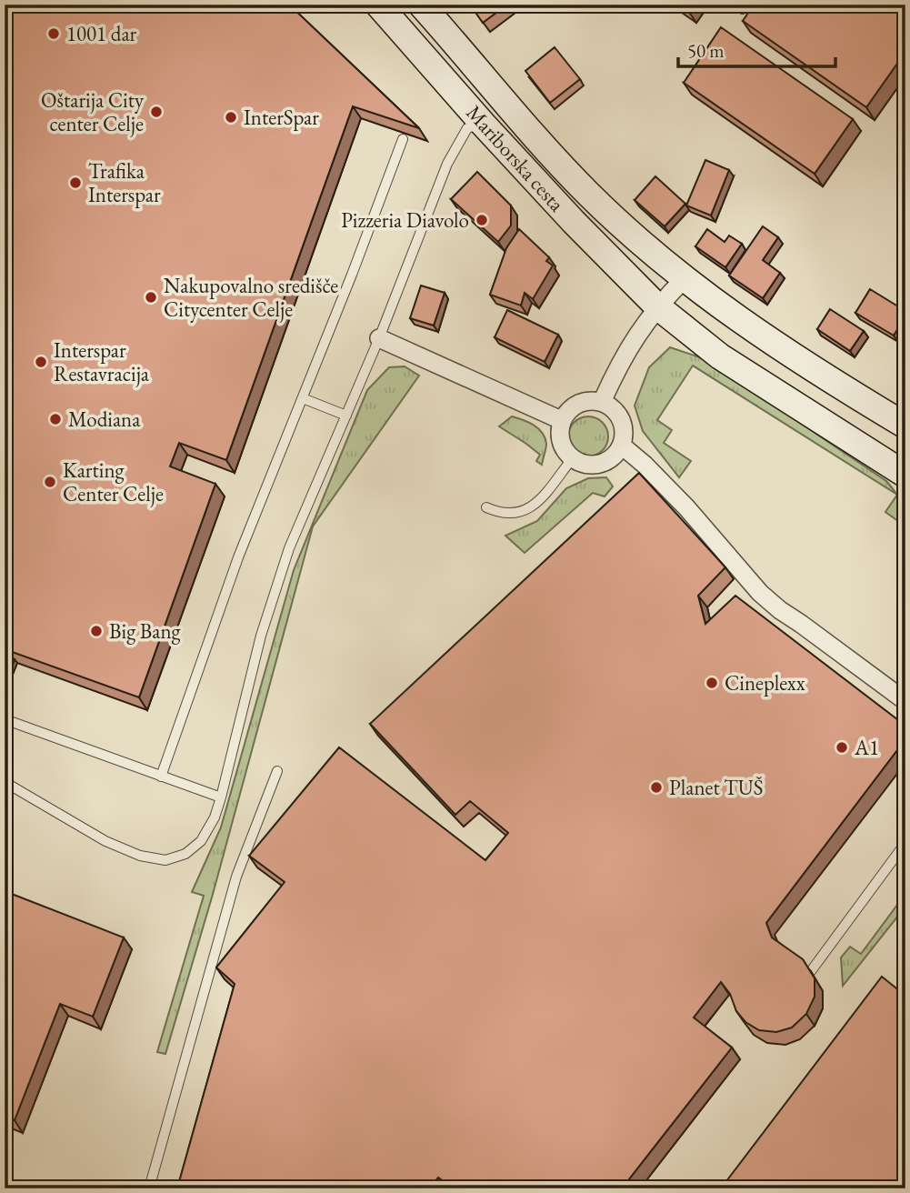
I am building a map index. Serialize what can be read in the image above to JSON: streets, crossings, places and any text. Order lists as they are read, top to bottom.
{
  "streets": {
    "main road": ["Mariborska cesta"]
  },
  "places": [
    "1001 dar",
    "Oštarija City center Celje",
    "InterSpar",
    "Trafika Interspar",
    "Pizzeria Diavolo",
    "Nakupovalno središče Citycenter Celje",
    "Interspar Restavracija",
    "Modiana",
    "Karting Center Celje",
    "Big Bang",
    "Cineplexx",
    "A1",
    "Planet TUŠ"
  ],
  "scale_bar": "50 m"
}
